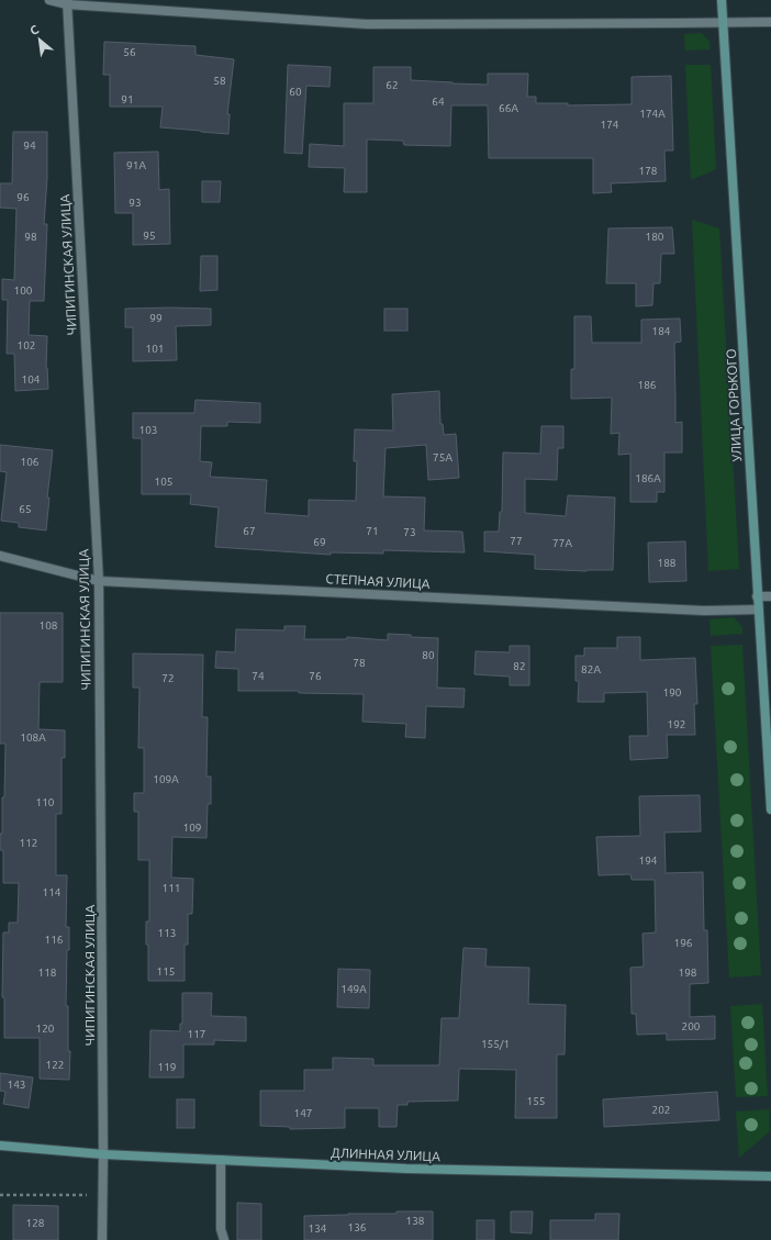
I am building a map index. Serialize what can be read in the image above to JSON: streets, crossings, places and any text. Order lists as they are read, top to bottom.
{
  "streets": {
    "main road": ["УЛИЦА ГОРЬКОГО", "ДЛИННАЯ УЛИЦА"],
    "street": ["ЧИПИГИНСКАЯ УЛИЦА", "СТЕПНАЯ УЛИЦА"]
  },
  "crossings": [
    ["ЧИПИГИНСКАЯ УЛИЦА", "СТЕПНАЯ УЛИЦА"],
    ["ЧИПИГИНСКАЯ УЛИЦА", "ДЛИННАЯ УЛИЦА"],
    ["УЛИЦА ГОРЬКОГО", "СТЕПНАЯ УЛИЦА"]
  ],
  "house_numbers": [
    "56",
    "58",
    "62",
    "60",
    "91",
    "64",
    "66А",
    "174А",
    "174",
    "94",
    "91А",
    "178",
    "96",
    "93",
    "95",
    "98",
    "180",
    "100",
    "99",
    "184",
    "102",
    "101",
    "104",
    "186",
    "103",
    "75А",
    "106",
    "186А",
    "105",
    "65",
    "67",
    "71",
    "73",
    "77",
    "69",
    "77А",
    "188",
    "108",
    "80",
    "78",
    "82",
    "82А",
    "74",
    "76",
    "72",
    "190",
    "192",
    "108А",
    "109А",
    "110",
    "109",
    "112",
    "194",
    "111",
    "114",
    "113",
    "116",
    "196",
    "115",
    "118",
    "198",
    "149А",
    "200",
    "120",
    "117",
    "155/1",
    "122",
    "119",
    "143",
    "155",
    "202",
    "147",
    "138",
    "128",
    "136",
    "134"
  ],
  "north": "top left"
}
